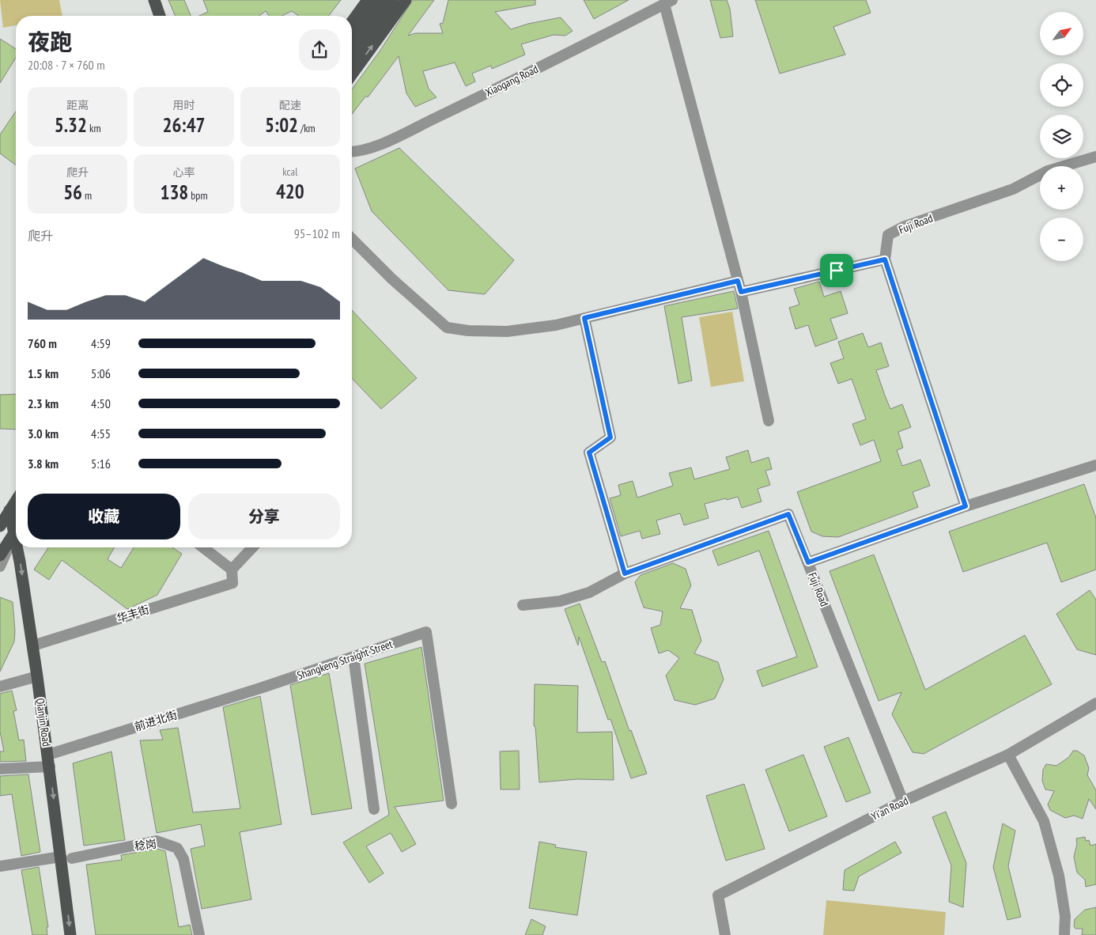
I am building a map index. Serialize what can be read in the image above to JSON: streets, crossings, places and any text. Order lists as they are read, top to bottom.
{
  "streets": {
    "main road": ["Qianjin Road"],
    "street": [
      "Xiaogang Road",
      "Fuji Road",
      "华丰街",
      "Shangkeng Straight Street",
      "前进北街",
      "Yi'an Road",
      "稔岗"
    ]
  },
  "crossings": [
    ["Fuji Road", "Yi'an Road"],
    ["华丰街", "Qianjin Road"],
    ["Shangkeng Straight Street", "前进北街"],
    ["前进北街", "Qianjin Road"],
    ["Qianjin Road", "稔岗"]
  ],
  "one_way": ["Qianjin Road"],
  "north": "top right",
  "page": {
    "map_buttons": ["+", "−"],
    "heading": ["夜跑", "20:08 · 7 × 760 m"],
    "stats": [
      ["距离", "5.32 km"],
      ["用时", "26:47"],
      ["配速", "5:02 /km"],
      ["爬升", "56 m"],
      ["心率", "138 bpm"],
      ["kcal", "420"]
    ],
    "chart": ["爬升", "95–102 m"],
    "list": [
      {
        "name": "760 m",
        "note": "4:59"
      },
      {
        "name": "1.5 km",
        "note": "5:06"
      },
      {
        "name": "2.3 km",
        "note": "4:50"
      },
      {
        "name": "3.0 km",
        "note": "4:55"
      },
      {
        "name": "3.8 km",
        "note": "5:16"
      }
    ],
    "buttons": ["收藏", "分享"]
  }
}
